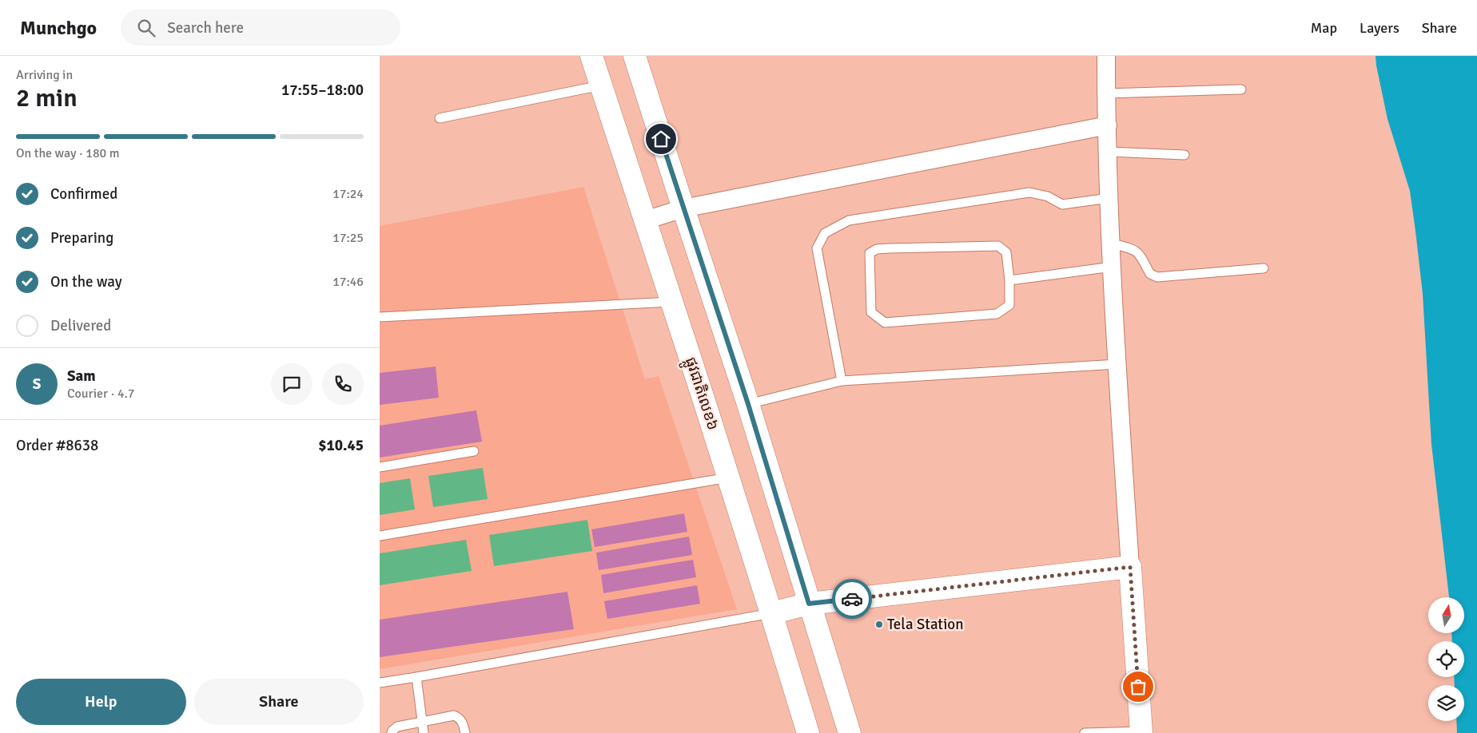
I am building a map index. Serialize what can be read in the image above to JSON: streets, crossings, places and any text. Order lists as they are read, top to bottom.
{
  "streets": {
    "main road": ["ផ្លូវជាតិលេខ៦"]
  },
  "places": ["Tela Station"],
  "north": "top",
  "page": {
    "header": "Munchgo",
    "search": "Search here",
    "nav": ["Map", "Layers", "Share"],
    "heading": ["2 min", "Arriving in", "17:55–18:00"],
    "panel": [
      "Sam",
      "Courier · 4.7",
      "Order #8638",
      "$10.45"
    ],
    "bar": "On the way · 180 m",
    "list": [
      ["Confirmed", "17:24"],
      ["Preparing", "17:25"],
      ["On the way", "17:46"],
      "Delivered"
    ],
    "round": "S",
    "buttons": ["Help", "Share"]
  }
}
